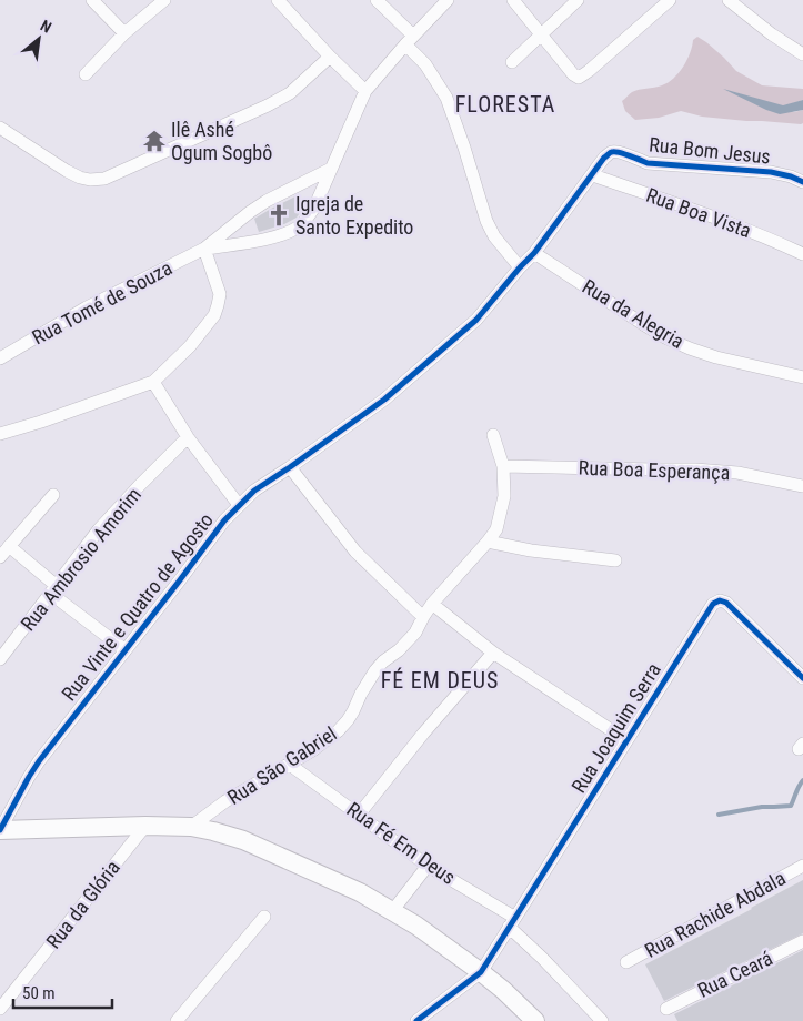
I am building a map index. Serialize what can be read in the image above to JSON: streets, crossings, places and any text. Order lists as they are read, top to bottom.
{
  "streets": {
    "street": [
      "Rua Bom Jesus",
      "Rua Boa Vista",
      "Rua Tomé de Souza",
      "Rua da Alegria",
      "Rua Boa Esperança",
      "Rua Ambrosio Amorim",
      "Rua Vinte e Quatro de Agosto",
      "Rua Joaquim Serra",
      "Rua São Gabriel",
      "Rua Fé Em Deus",
      "Rua da Glória",
      "Rua Rachide Abdala",
      "Rua Ceará"
    ]
  },
  "crossings": [
    ["Rua Bom Jesus", "Rua Vinte e Quatro de Agosto"],
    ["Rua Boa Vista", "Rua Vinte e Quatro de Agosto"],
    ["Rua da Alegria", "Rua Vinte e Quatro de Agosto"],
    ["Rua Boa Esperança", "Rua São Gabriel"],
    ["Rua Joaquim Serra", "Rua Fé Em Deus"],
    ["Rua São Gabriel", "Rua Fé Em Deus"]
  ],
  "districts": ["FLORESTA", "FÉ EM DEUS"],
  "places": {
    "temple": ["Ilê Ashé Ogum Sogbô"],
    "church": ["Igreja de Santo Expedito"]
  },
  "scale_bar": "50 m",
  "north": "top right"
}
